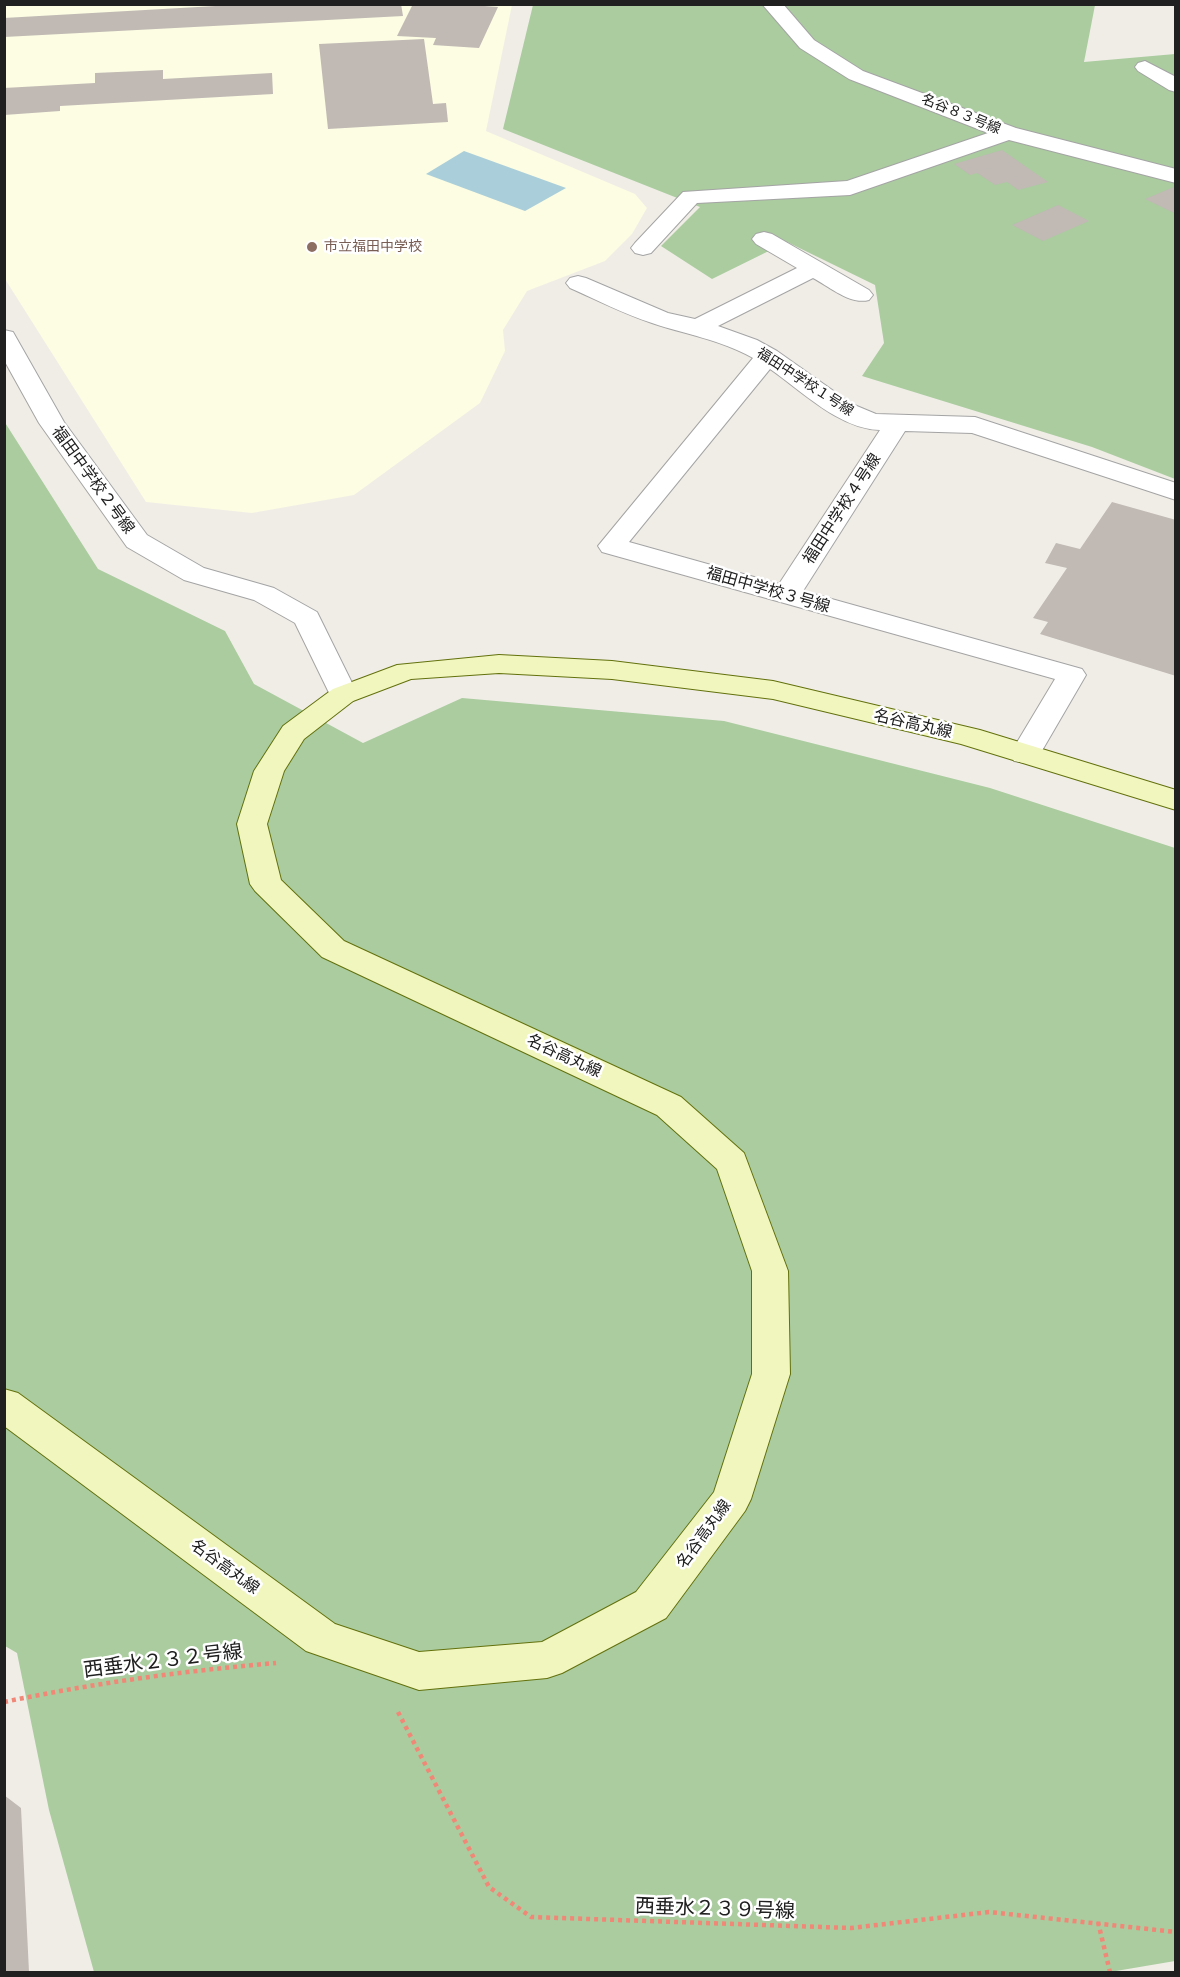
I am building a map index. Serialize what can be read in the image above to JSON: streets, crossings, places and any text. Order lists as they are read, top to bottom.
{
  "streets": {
    "street": [
      "名谷８３号線",
      "福田中学校１号線",
      "福田中学校２号線",
      "福田中学校４号線",
      "福田中学校３号線",
      "名谷高丸線"
    ],
    "path": ["西垂水２３２号線", "西垂水２３９号線"]
  },
  "crossings": [
    ["福田中学校１号線", "福田中学校４号線"],
    ["福田中学校１号線", "福田中学校３号線"],
    ["福田中学校２号線", "名谷高丸線"],
    ["福田中学校４号線", "福田中学校３号線"],
    ["福田中学校３号線", "名谷高丸線"],
    ["名谷高丸線", "西垂水２３２号線"]
  ],
  "places": ["市立福田中学校"]
}
